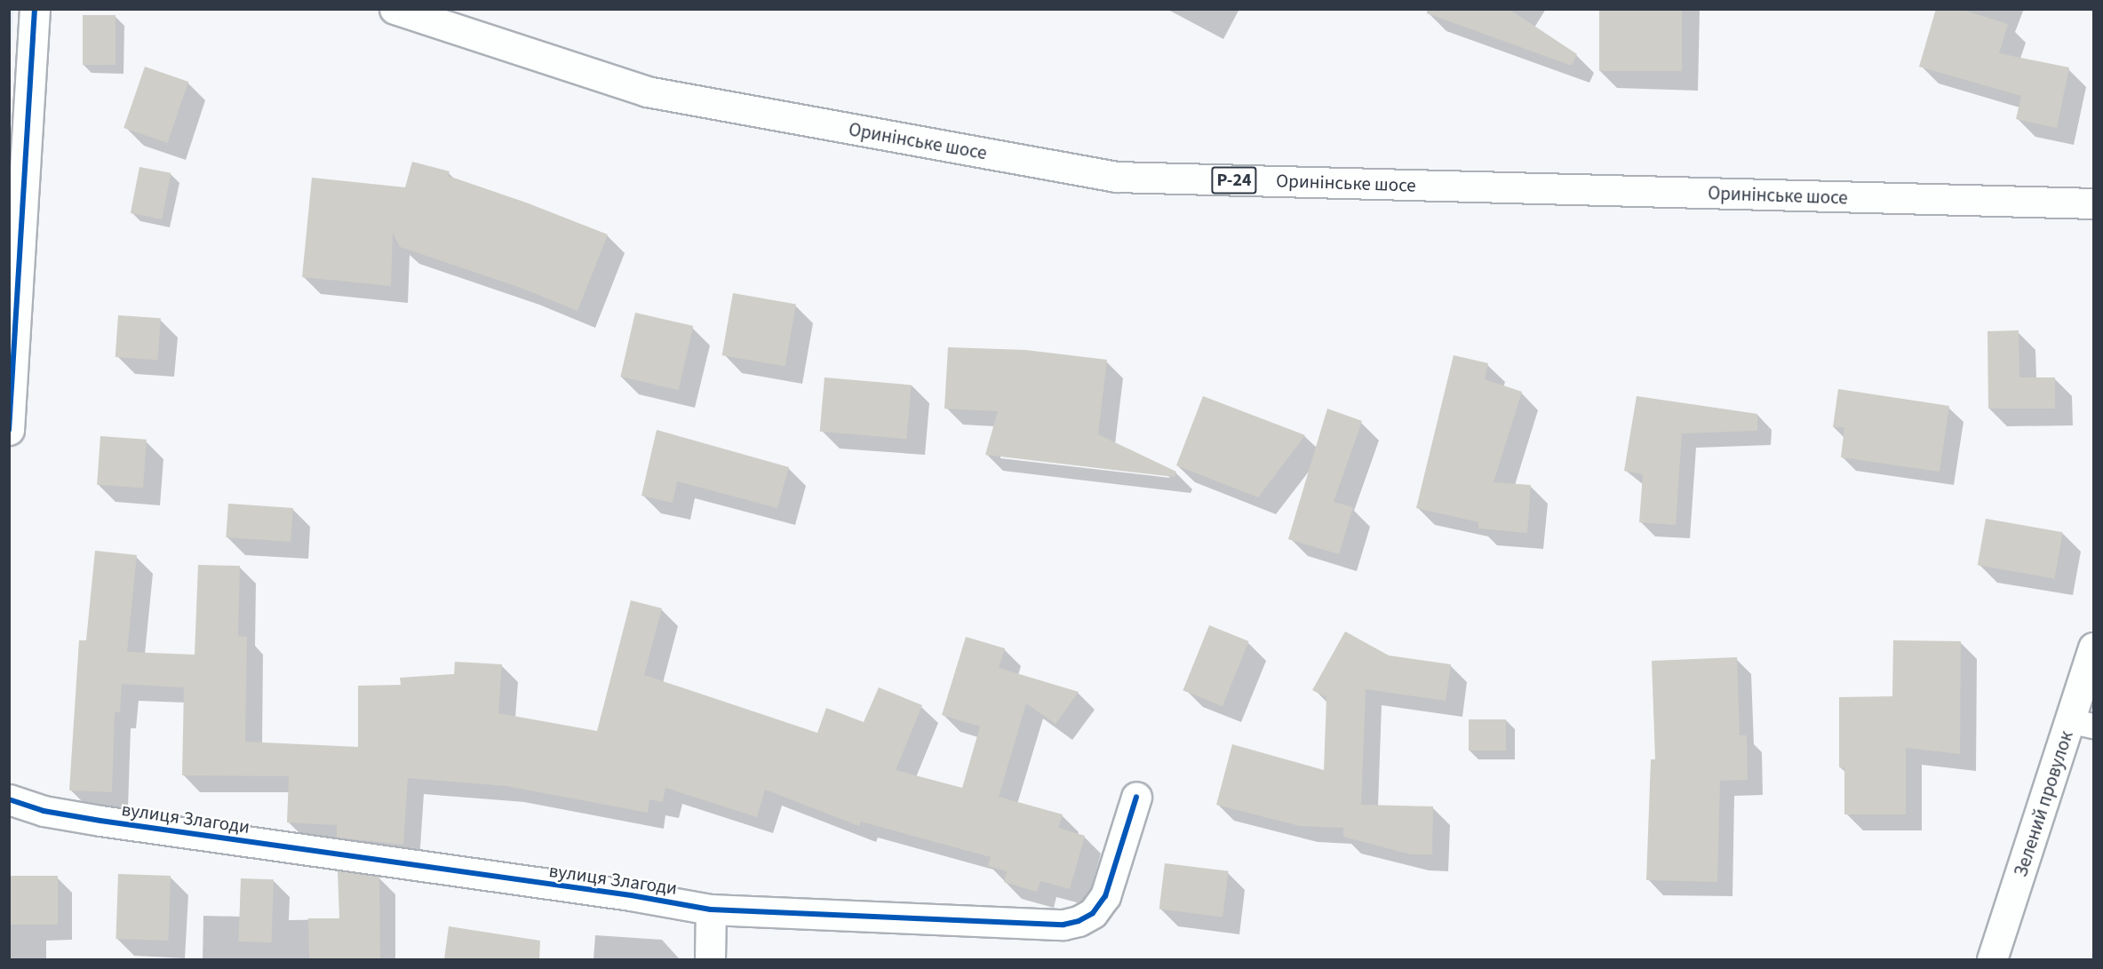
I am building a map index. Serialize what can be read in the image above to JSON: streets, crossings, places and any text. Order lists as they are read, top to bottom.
{
  "streets": {
    "main road": [
      "Оринінське шосе",
      "Р-24",
      "Зелений провулок",
      "вулиця Злагоди"
    ]
  }
}
